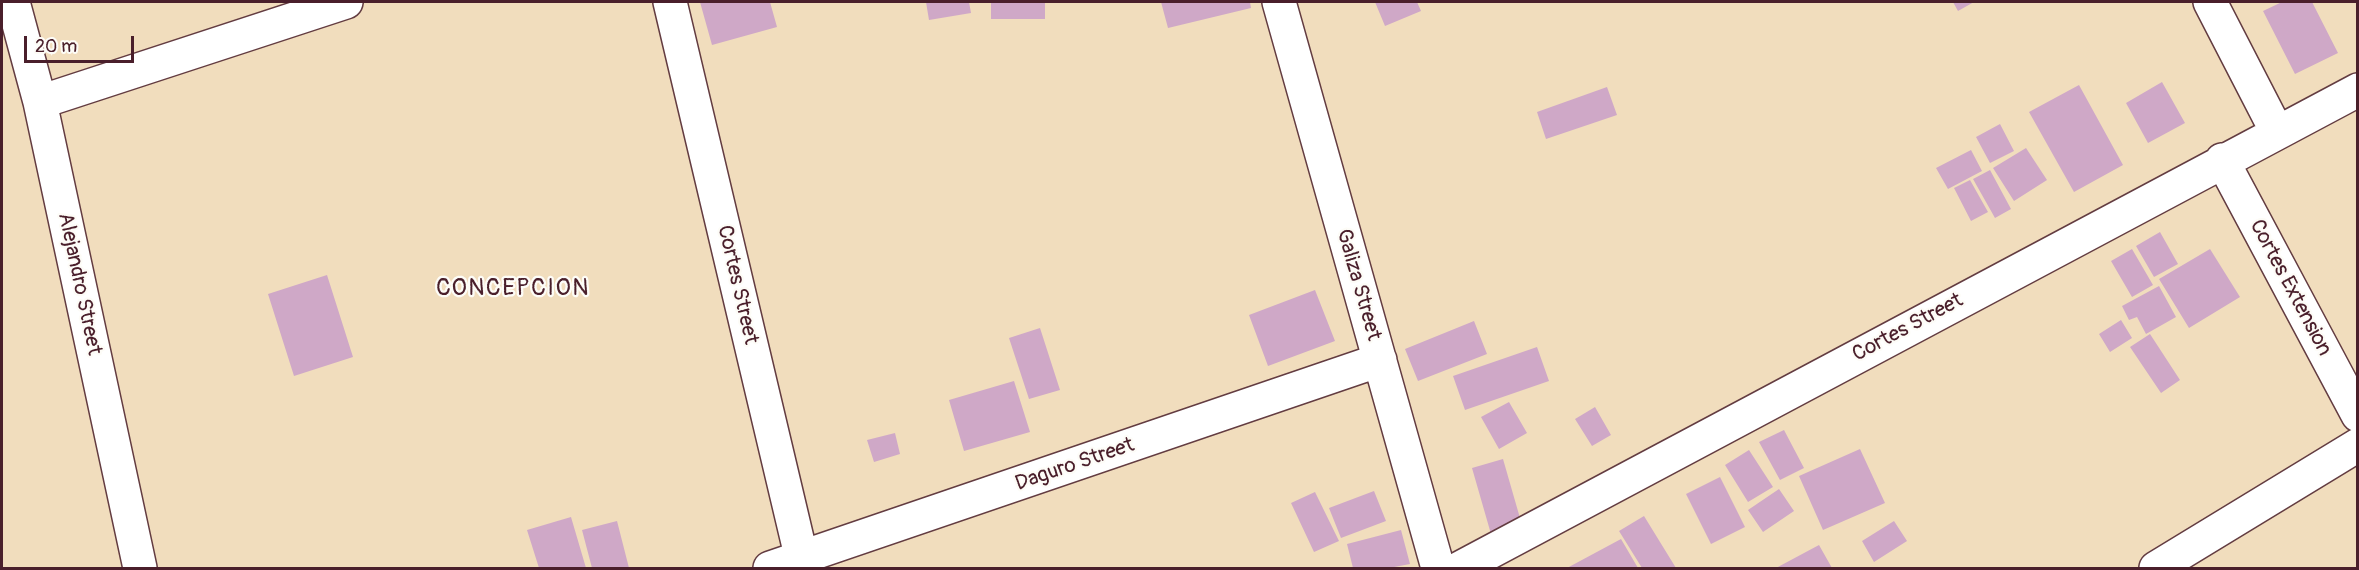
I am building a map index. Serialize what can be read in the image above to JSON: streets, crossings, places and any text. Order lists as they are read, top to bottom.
{
  "streets": {
    "street": [
      "Alejandro Street",
      "Cortes Street",
      "Galiza Street",
      "Cortes Extension",
      "Daguro Street"
    ]
  },
  "crossings": [
    ["Cortes Street", "Cortes Extension"],
    ["Cortes Street", "Daguro Street"],
    ["Galiza Street", "Daguro Street"]
  ],
  "districts": ["CONCEPCION"],
  "scale_bar": "20 m"
}
